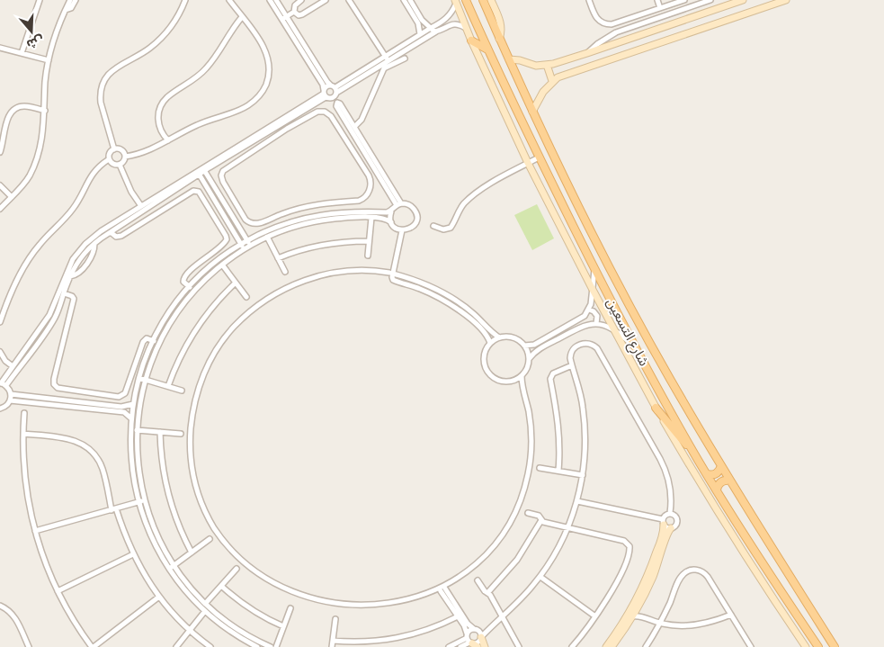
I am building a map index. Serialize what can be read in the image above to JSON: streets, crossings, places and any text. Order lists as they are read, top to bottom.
{
  "streets": {
    "main road": ["شارع التسعين"]
  },
  "north": "bottom"
}
